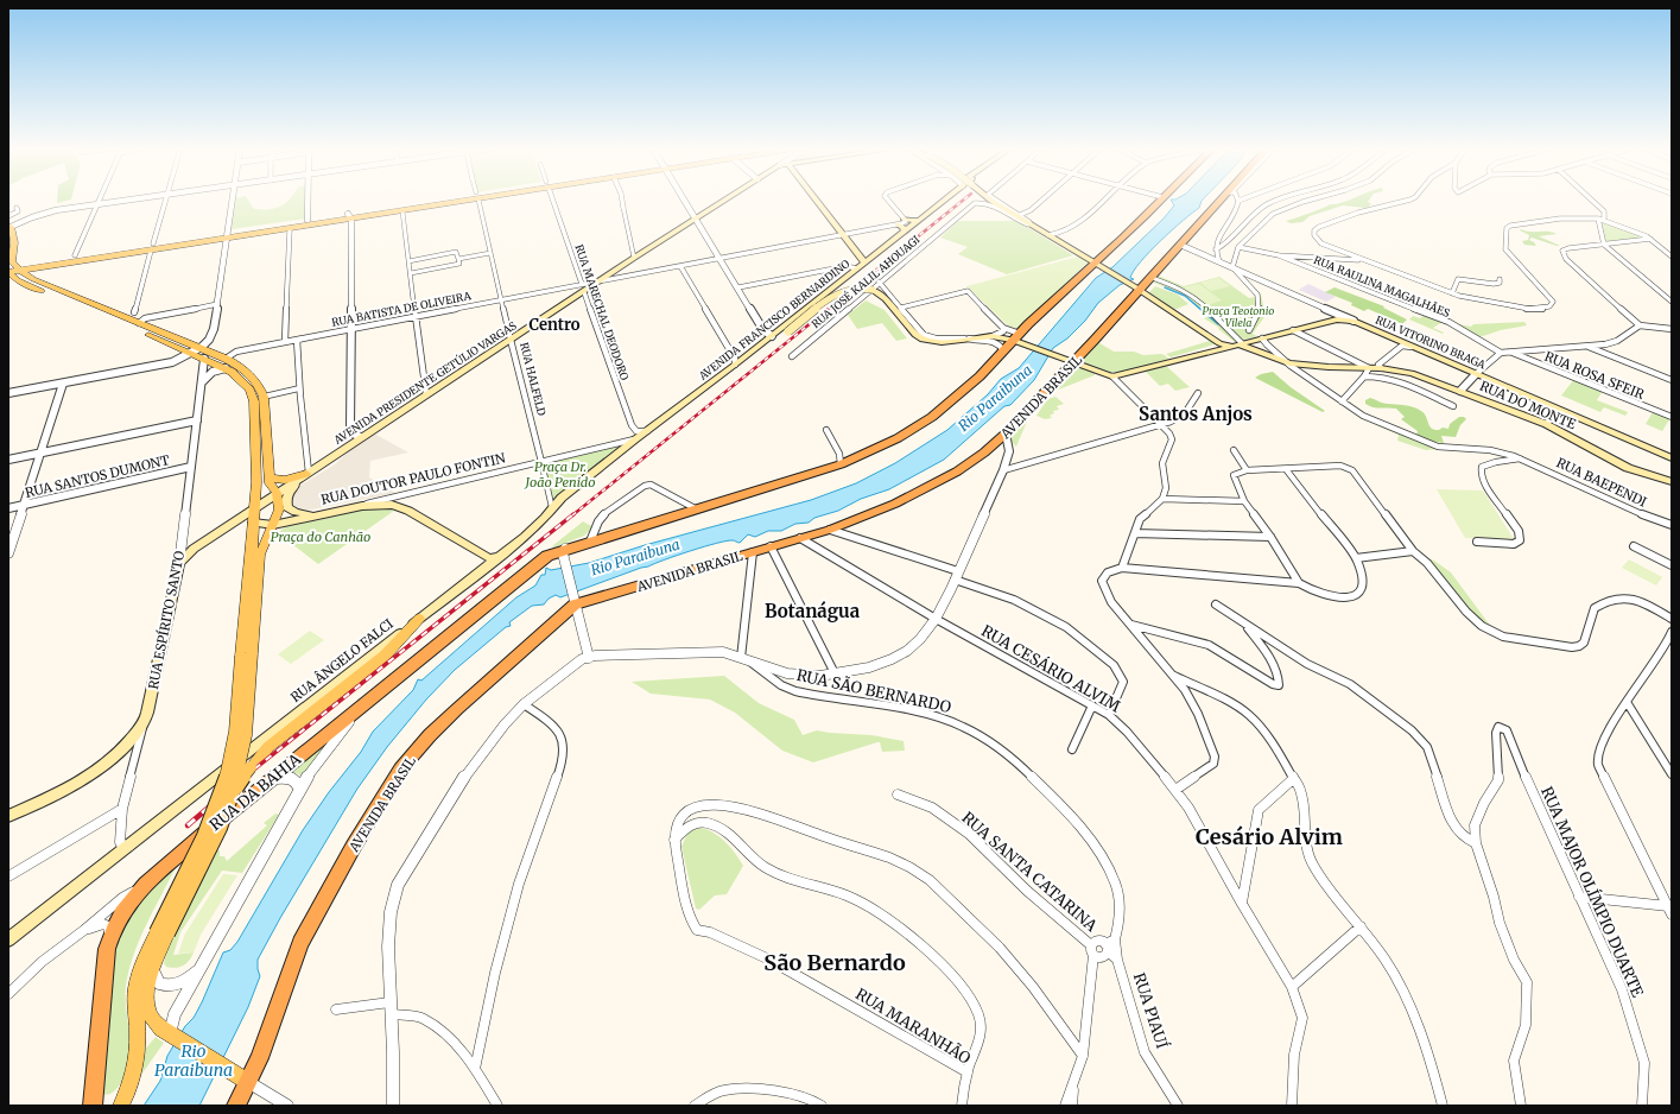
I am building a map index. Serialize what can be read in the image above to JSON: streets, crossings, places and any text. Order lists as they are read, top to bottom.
{
  "streets": {
    "highway": ["AVENIDA BRASIL", "RUA DA BAHIA"],
    "main road": [
      "AVENIDA FRANCISCO BERNARDINO",
      "RUA VITORINO BRAGA",
      "AVENIDA PRESIDENTE GETÚLIO VARGAS",
      "RUA DO MONTE",
      "RUA DOUTOR PAULO FONTIN",
      "RUA ESPÍRITO SANTO",
      "RUA ÂNGELO FALCI"
    ],
    "street": [
      "RUA JOSÉ KALIL AHOUAGI",
      "RUA RAULINA MAGALHÃES",
      "RUA BATISTA DE OLIVEIRA",
      "RUA MARECHAL DEODORO",
      "RUA ROSA SFEIR",
      "RUA HALFELD",
      "RUA SANTOS DUMONT",
      "RUA BAEPENDI",
      "RUA CESÁRIO ALVIM",
      "RUA SÃO BERNARDO",
      "RUA SANTA CATARINA",
      "RUA MAJOR OLÍMPIO DUARTE",
      "RUA PIAUÍ",
      "RUA MARANHÃO"
    ]
  },
  "crossings": [
    ["RUA BATISTA DE OLIVEIRA", "RUA MARECHAL DEODORO"],
    ["RUA BATISTA DE OLIVEIRA", "RUA HALFELD"],
    ["RUA BATISTA DE OLIVEIRA", "AVENIDA PRESIDENTE GETÚLIO VARGAS"],
    ["RUA MARECHAL DEODORO", "AVENIDA FRANCISCO BERNARDINO"],
    ["RUA MARECHAL DEODORO", "AVENIDA PRESIDENTE GETÚLIO VARGAS"],
    ["AVENIDA FRANCISCO BERNARDINO", "RUA HALFELD"],
    ["AVENIDA FRANCISCO BERNARDINO", "RUA DOUTOR PAULO FONTIN"],
    ["AVENIDA FRANCISCO BERNARDINO", "RUA ÂNGELO FALCI"],
    ["RUA VITORINO BRAGA", "RUA DO MONTE"],
    ["RUA VITORINO BRAGA", "RUA BAEPENDI"],
    ["RUA HALFELD", "AVENIDA PRESIDENTE GETÚLIO VARGAS"],
    ["RUA HALFELD", "RUA DOUTOR PAULO FONTIN"],
    ["AVENIDA PRESIDENTE GETÚLIO VARGAS", "RUA ESPÍRITO SANTO"],
    ["AVENIDA BRASIL", "RUA CESÁRIO ALVIM"],
    ["RUA DO MONTE", "RUA BAEPENDI"],
    ["RUA SANTOS DUMONT", "RUA ESPÍRITO SANTO"],
    ["RUA ESPÍRITO SANTO", "RUA ÂNGELO FALCI"],
    ["RUA SÃO BERNARDO", "RUA PIAUÍ"]
  ],
  "districts": [
    "Centro",
    "Santos Anjos",
    "Botanágua",
    "Cesário Alvim",
    "São Bernardo"
  ],
  "water": ["Rio Paraibuna"],
  "parks": ["Praça Teotonio Vilela", "Praça Dr. João Penido", "Praça do Canhão"]
}
